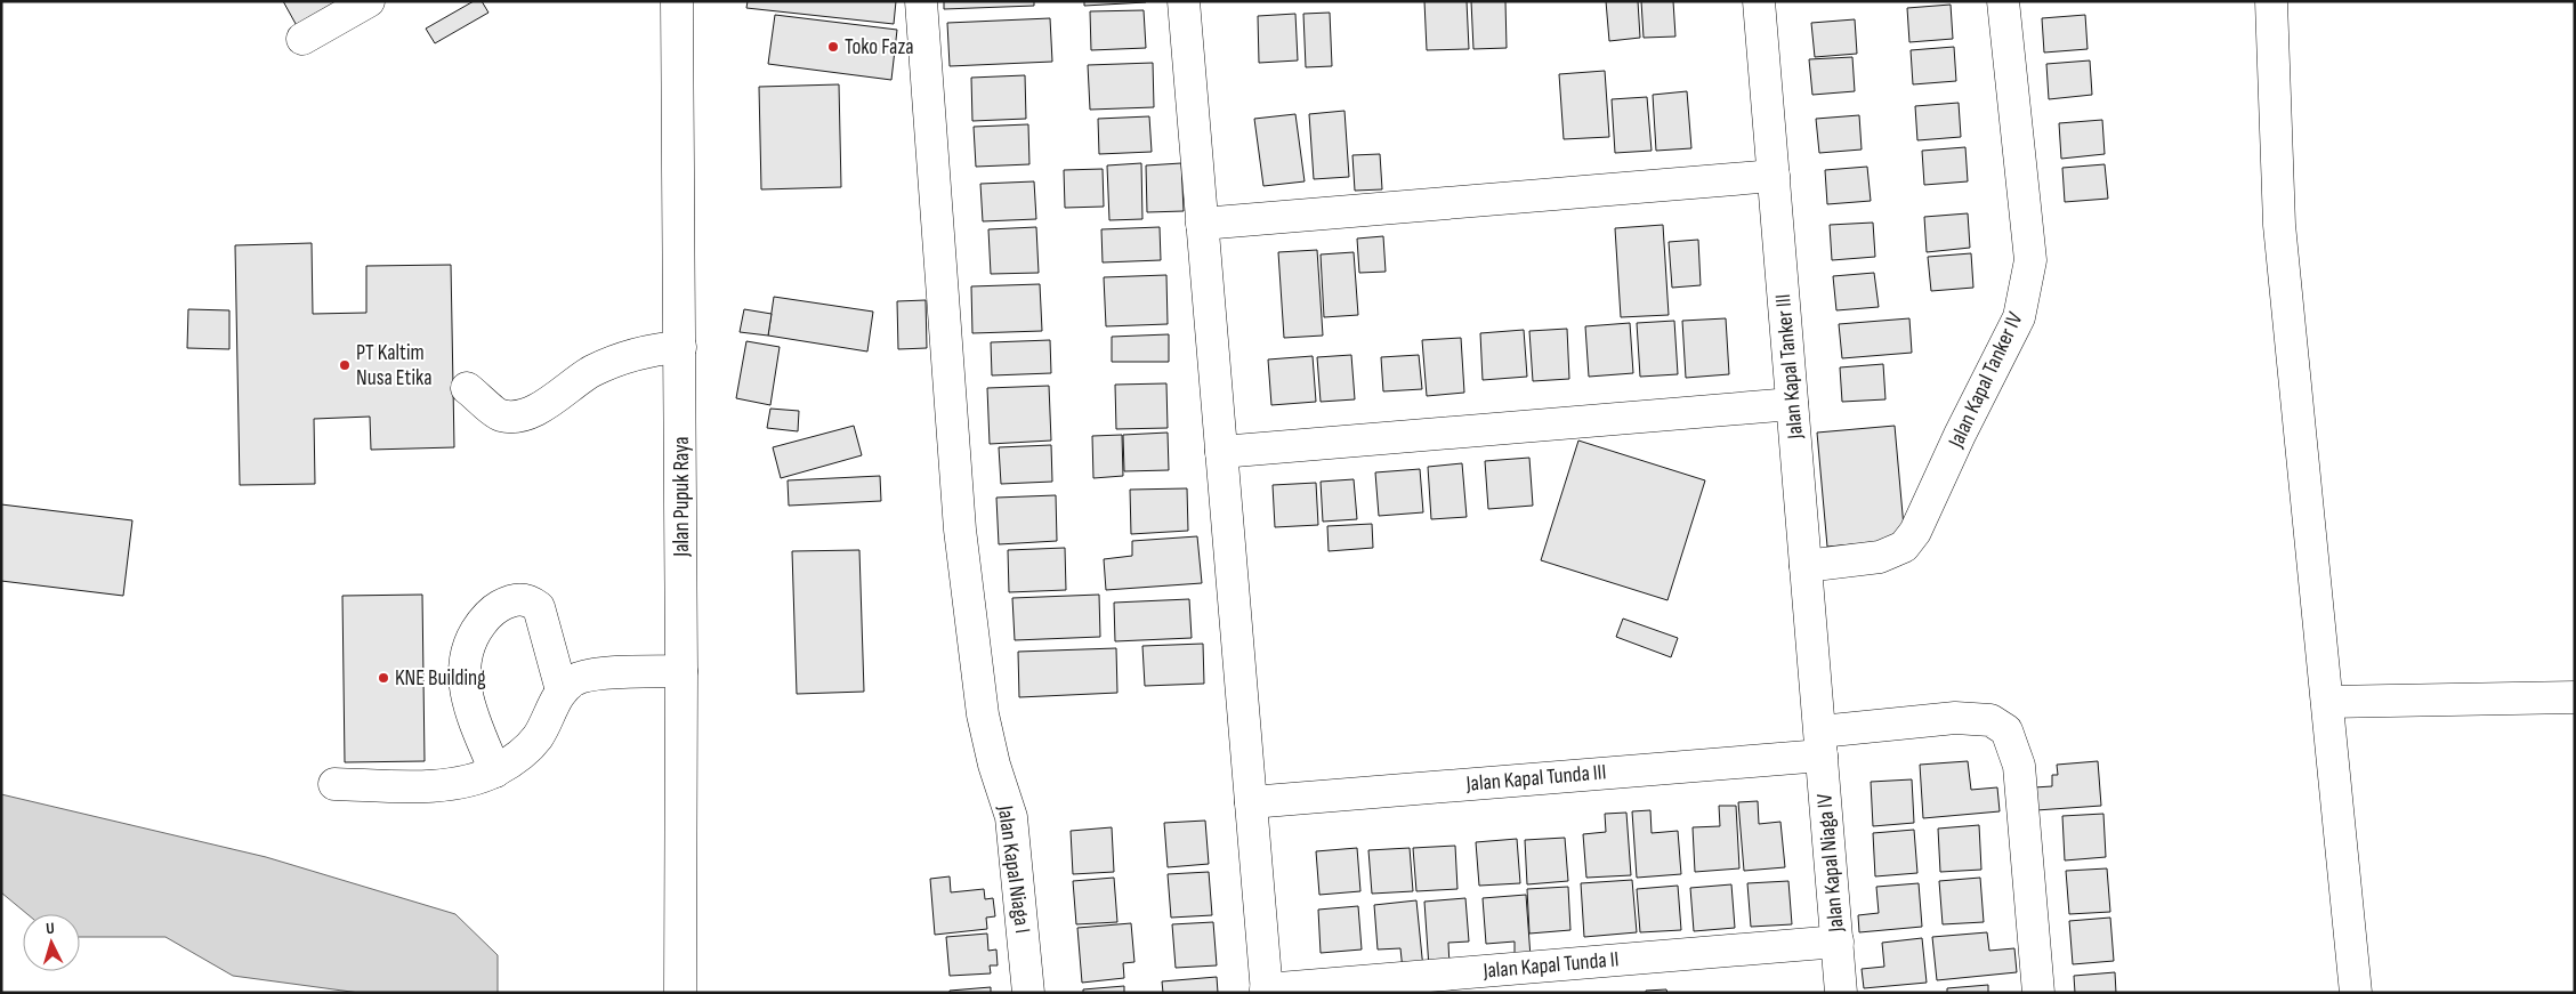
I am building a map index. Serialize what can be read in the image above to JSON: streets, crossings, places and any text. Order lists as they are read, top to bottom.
{
  "streets": {
    "street": [
      "Jalan Kapal Tanker III",
      "Jalan Kapal Tanker IV",
      "Jalan Pupuk Raya",
      "Jalan Kapal Tunda III",
      "Jalan Kapal Niaga IV",
      "Jalan Kapal Niaga I",
      "Jalan Kapal Tunda II"
    ]
  },
  "crossings": [
    ["Jalan Kapal Tanker III", "Jalan Kapal Tanker IV"],
    ["Jalan Kapal Tanker III", "Jalan Kapal Tunda III"],
    ["Jalan Kapal Tanker III", "Jalan Kapal Niaga IV"],
    ["Jalan Kapal Tunda III", "Jalan Kapal Niaga IV"],
    ["Jalan Kapal Niaga IV", "Jalan Kapal Tunda II"]
  ],
  "places": ["Toko Faza", "PT Kaltim Nusa Etika", "KNE Building"],
  "north": "top"
}
